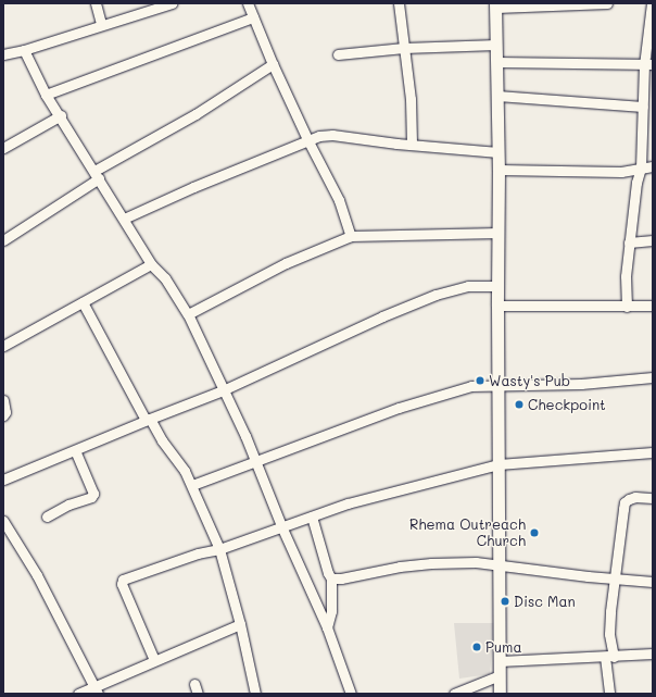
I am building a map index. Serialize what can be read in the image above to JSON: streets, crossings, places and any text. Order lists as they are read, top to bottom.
{
  "places": [
    "Wasty's Pub",
    "Checkpoint",
    "Rhema Outreach Church",
    "Disc Man",
    "Puma"
  ]
}
